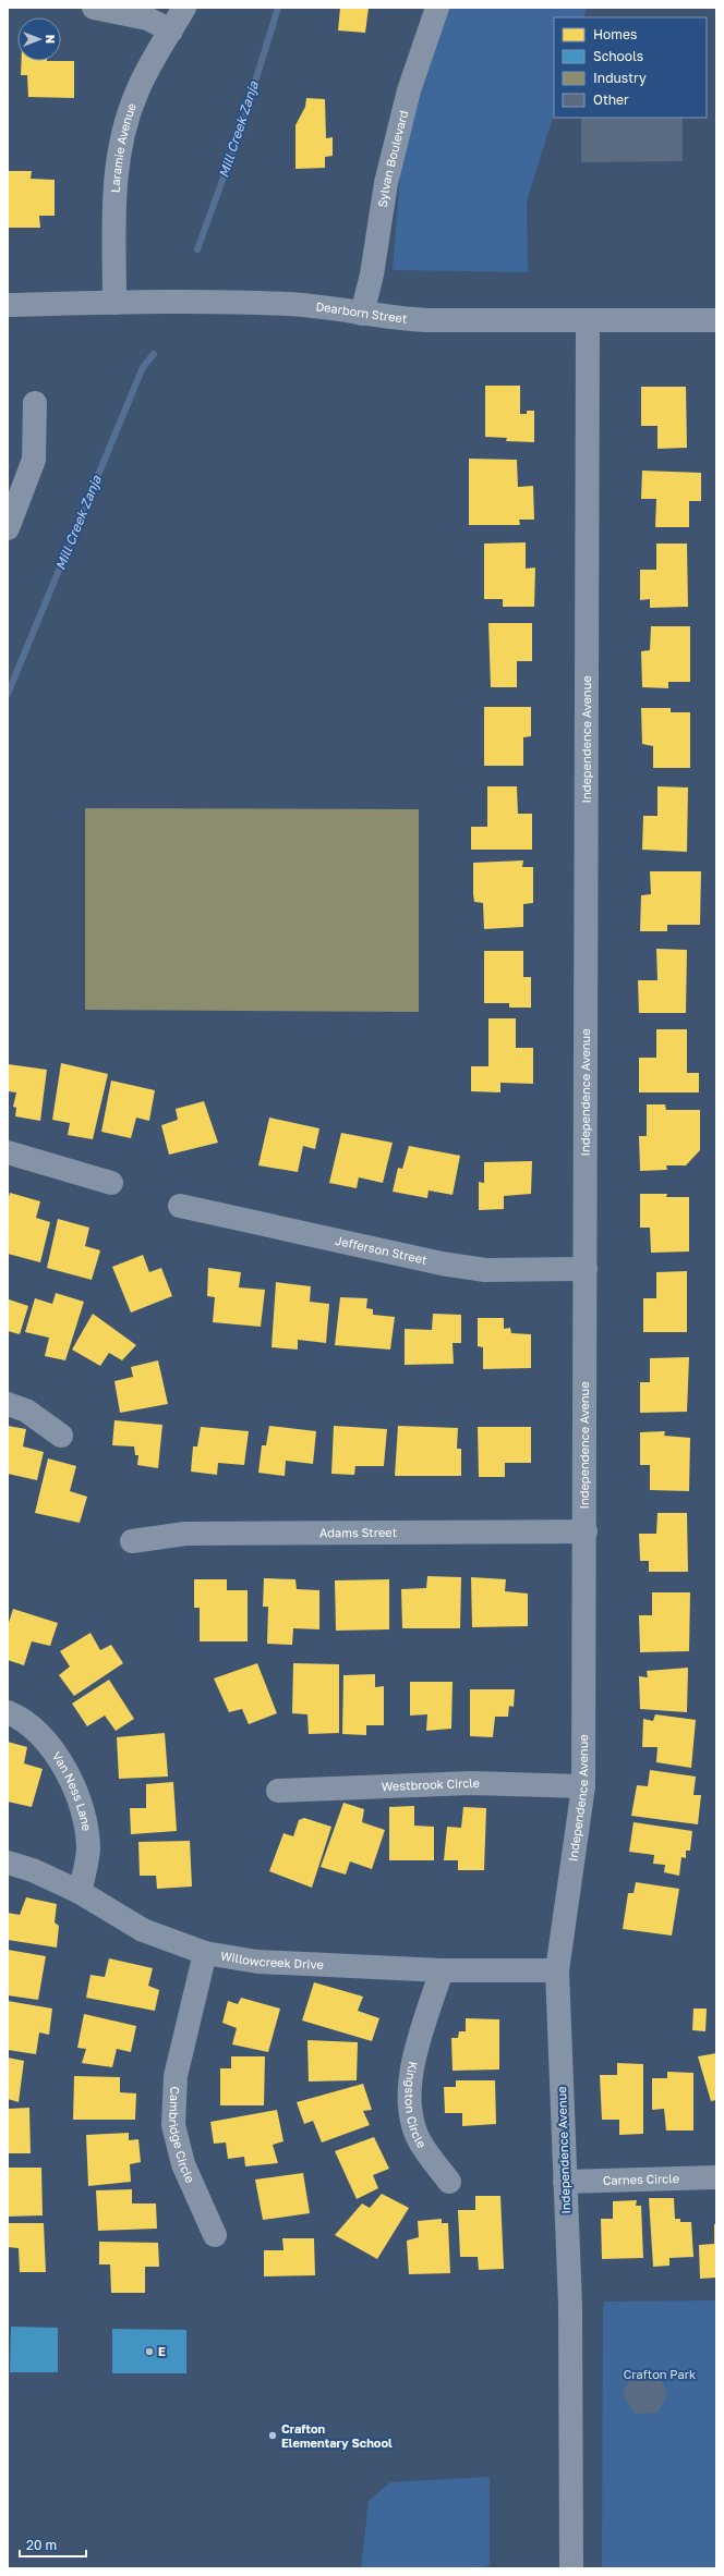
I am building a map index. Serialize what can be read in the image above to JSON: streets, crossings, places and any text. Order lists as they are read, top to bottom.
{
  "streets": {
    "street": [
      "Laramie Avenue",
      "Sylvan Boulevard",
      "Dearborn Street",
      "Independence Avenue",
      "Jefferson Street",
      "Adams Street",
      "Westbrook Circle",
      "Van Ness Lane",
      "Willowcreek Drive",
      "Kingston Circle",
      "Cambridge Circle",
      "Carnes Circle"
    ]
  },
  "crossings": [
    ["Laramie Avenue", "Dearborn Street"],
    ["Sylvan Boulevard", "Dearborn Street"],
    ["Dearborn Street", "Independence Avenue"],
    ["Independence Avenue", "Jefferson Street"],
    ["Independence Avenue", "Adams Street"],
    ["Independence Avenue", "Westbrook Circle"],
    ["Independence Avenue", "Willowcreek Drive"],
    ["Independence Avenue", "Carnes Circle"],
    ["Van Ness Lane", "Willowcreek Drive"],
    ["Willowcreek Drive", "Kingston Circle"],
    ["Willowcreek Drive", "Cambridge Circle"]
  ],
  "water": ["Mill Creek Zanja"],
  "parks": ["Crafton Park"],
  "places": ["E", "Crafton Elementary School"],
  "legend": [
    "Homes",
    "Schools",
    "Industry",
    "Other"
  ],
  "scale_bar": "20 m",
  "north": "right"
}
